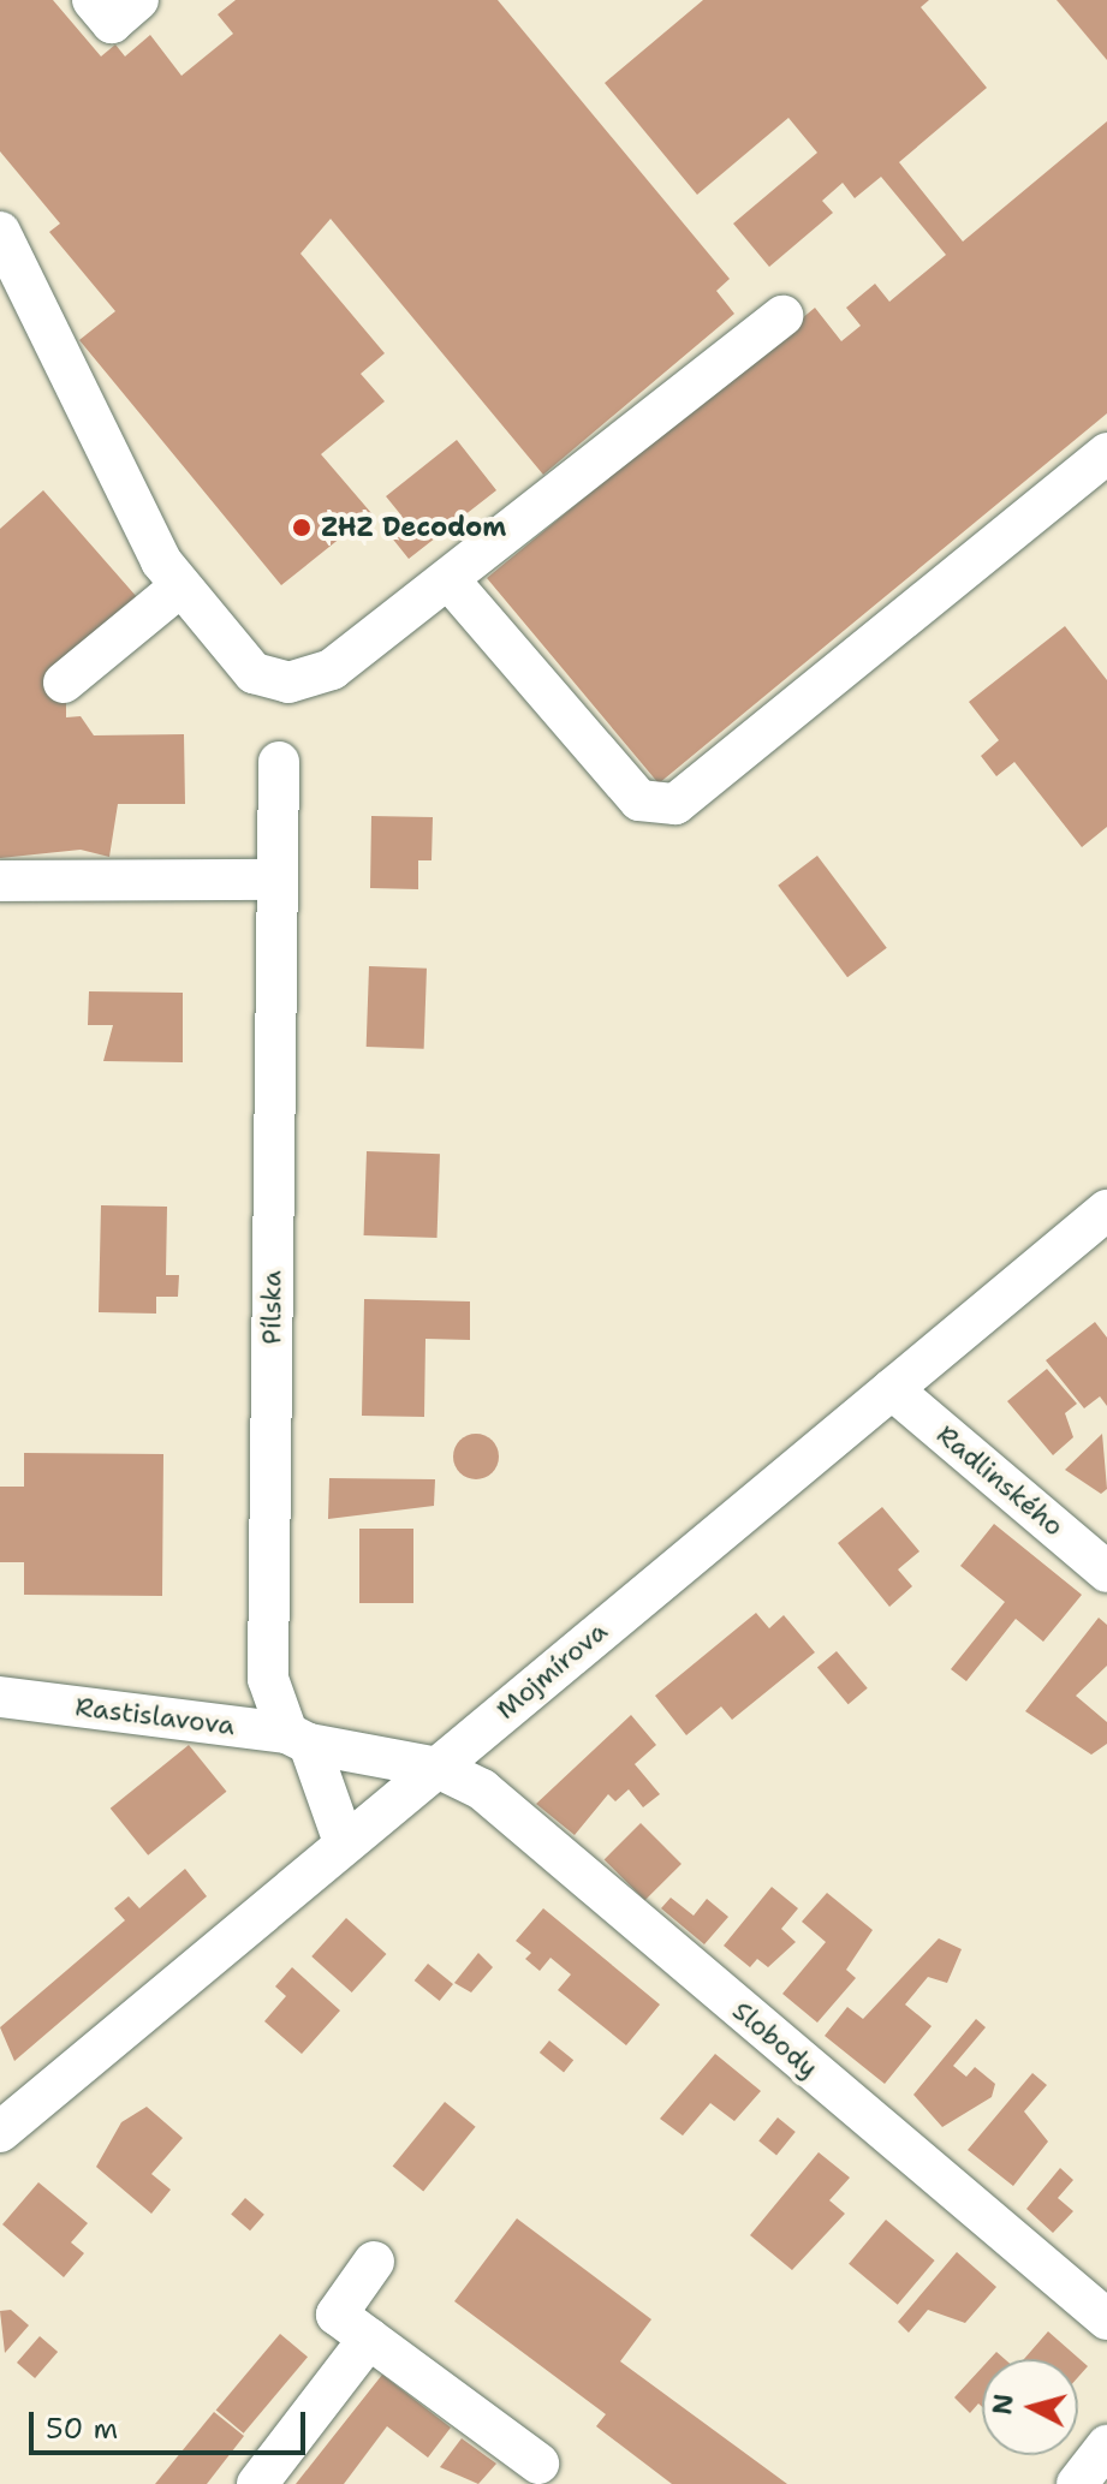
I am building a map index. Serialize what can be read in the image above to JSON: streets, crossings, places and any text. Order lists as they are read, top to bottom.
{
  "streets": {
    "street": [
      "Pílska",
      "Radlinského",
      "Mojmírova",
      "Rastislavova",
      "Slobody"
    ]
  },
  "crossings": [
    ["Pílska", "Rastislavova"],
    ["Radlinského", "Mojmírova"],
    ["Mojmírova", "Rastislavova"],
    ["Mojmírova", "Slobody"],
    ["Rastislavova", "Slobody"]
  ],
  "places": ["ZHZ Decodom"],
  "scale_bar": "50 m",
  "north": "left"
}
